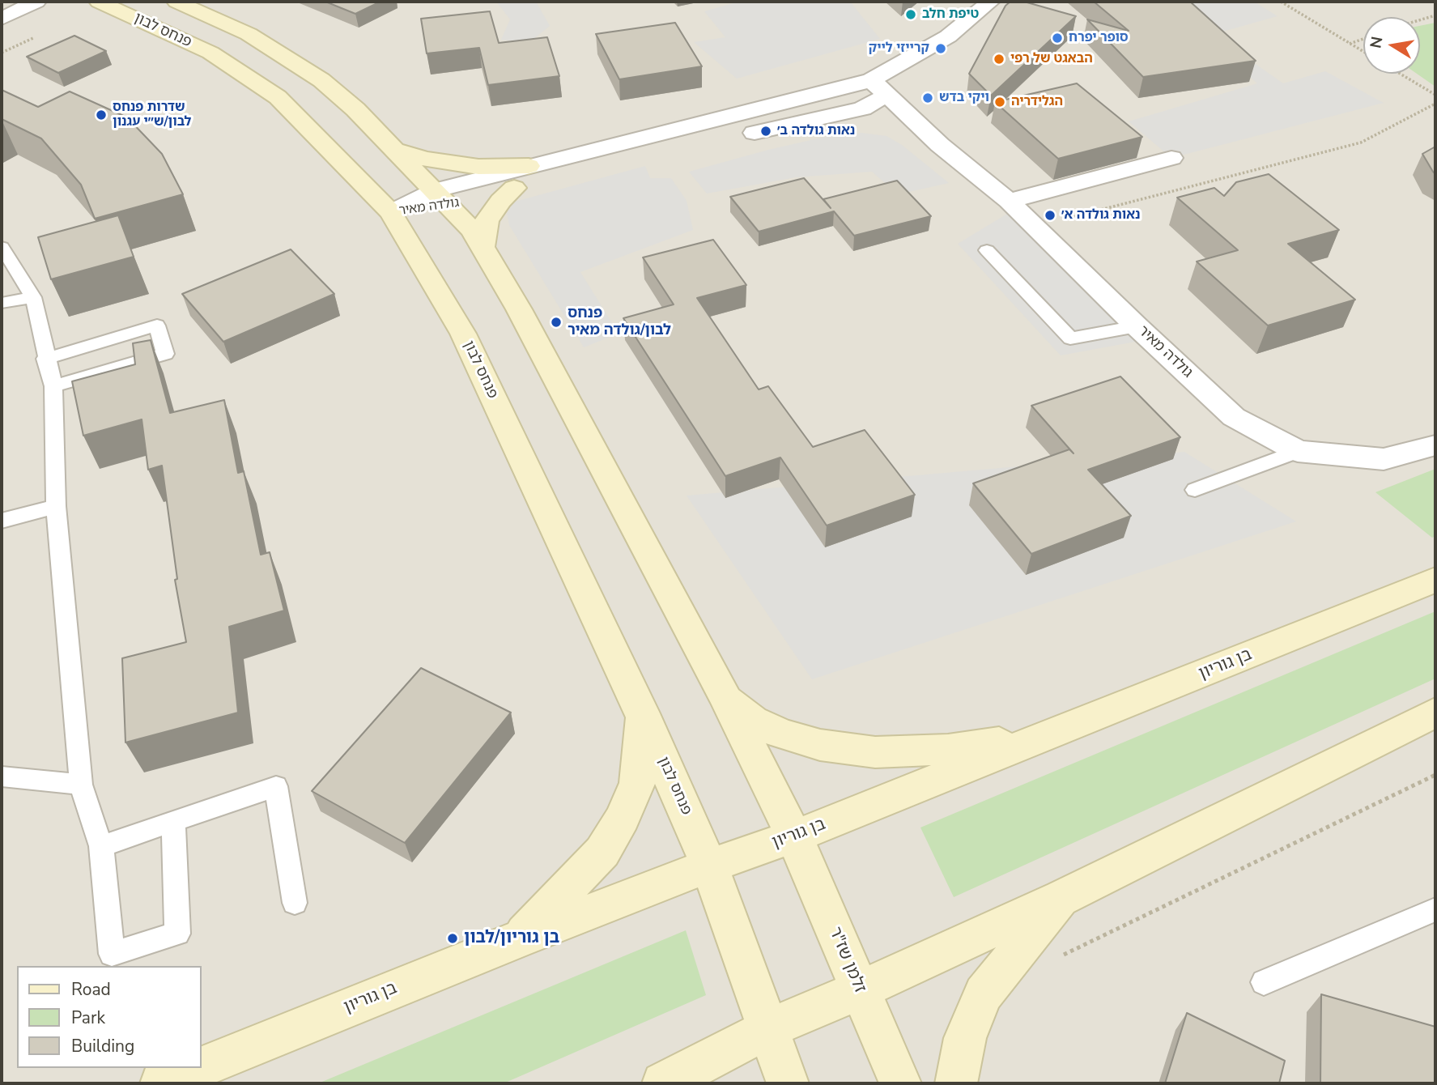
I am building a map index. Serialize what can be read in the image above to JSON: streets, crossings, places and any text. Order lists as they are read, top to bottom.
{
  "streets": {
    "main road": ["פנחס לבון", "בן גוריון", "זלמן שז\"ר"],
    "street": ["גולדה מאיר"]
  },
  "crossings": [
    ["פנחס לבון", "גולדה מאיר"],
    ["פנחס לבון", "בן גוריון"],
    ["בן גוריון", "זלמן שז\"ר"]
  ],
  "places": [
    "טיפת חלב",
    "סופר יפרח",
    "קרייזי לייק",
    "הבאגט של רפי",
    "ויקי בדש",
    "הגלידריה",
    "שדרות פנחס לבון/ש״י עגנון",
    "נאות גולדה ב׳",
    "נאות גולדה א׳",
    "פנחס לבון/גולדה מאיר",
    "בן גוריון/לבון"
  ],
  "legend": ["Road", "Park", "Building"],
  "north": "left"
}
